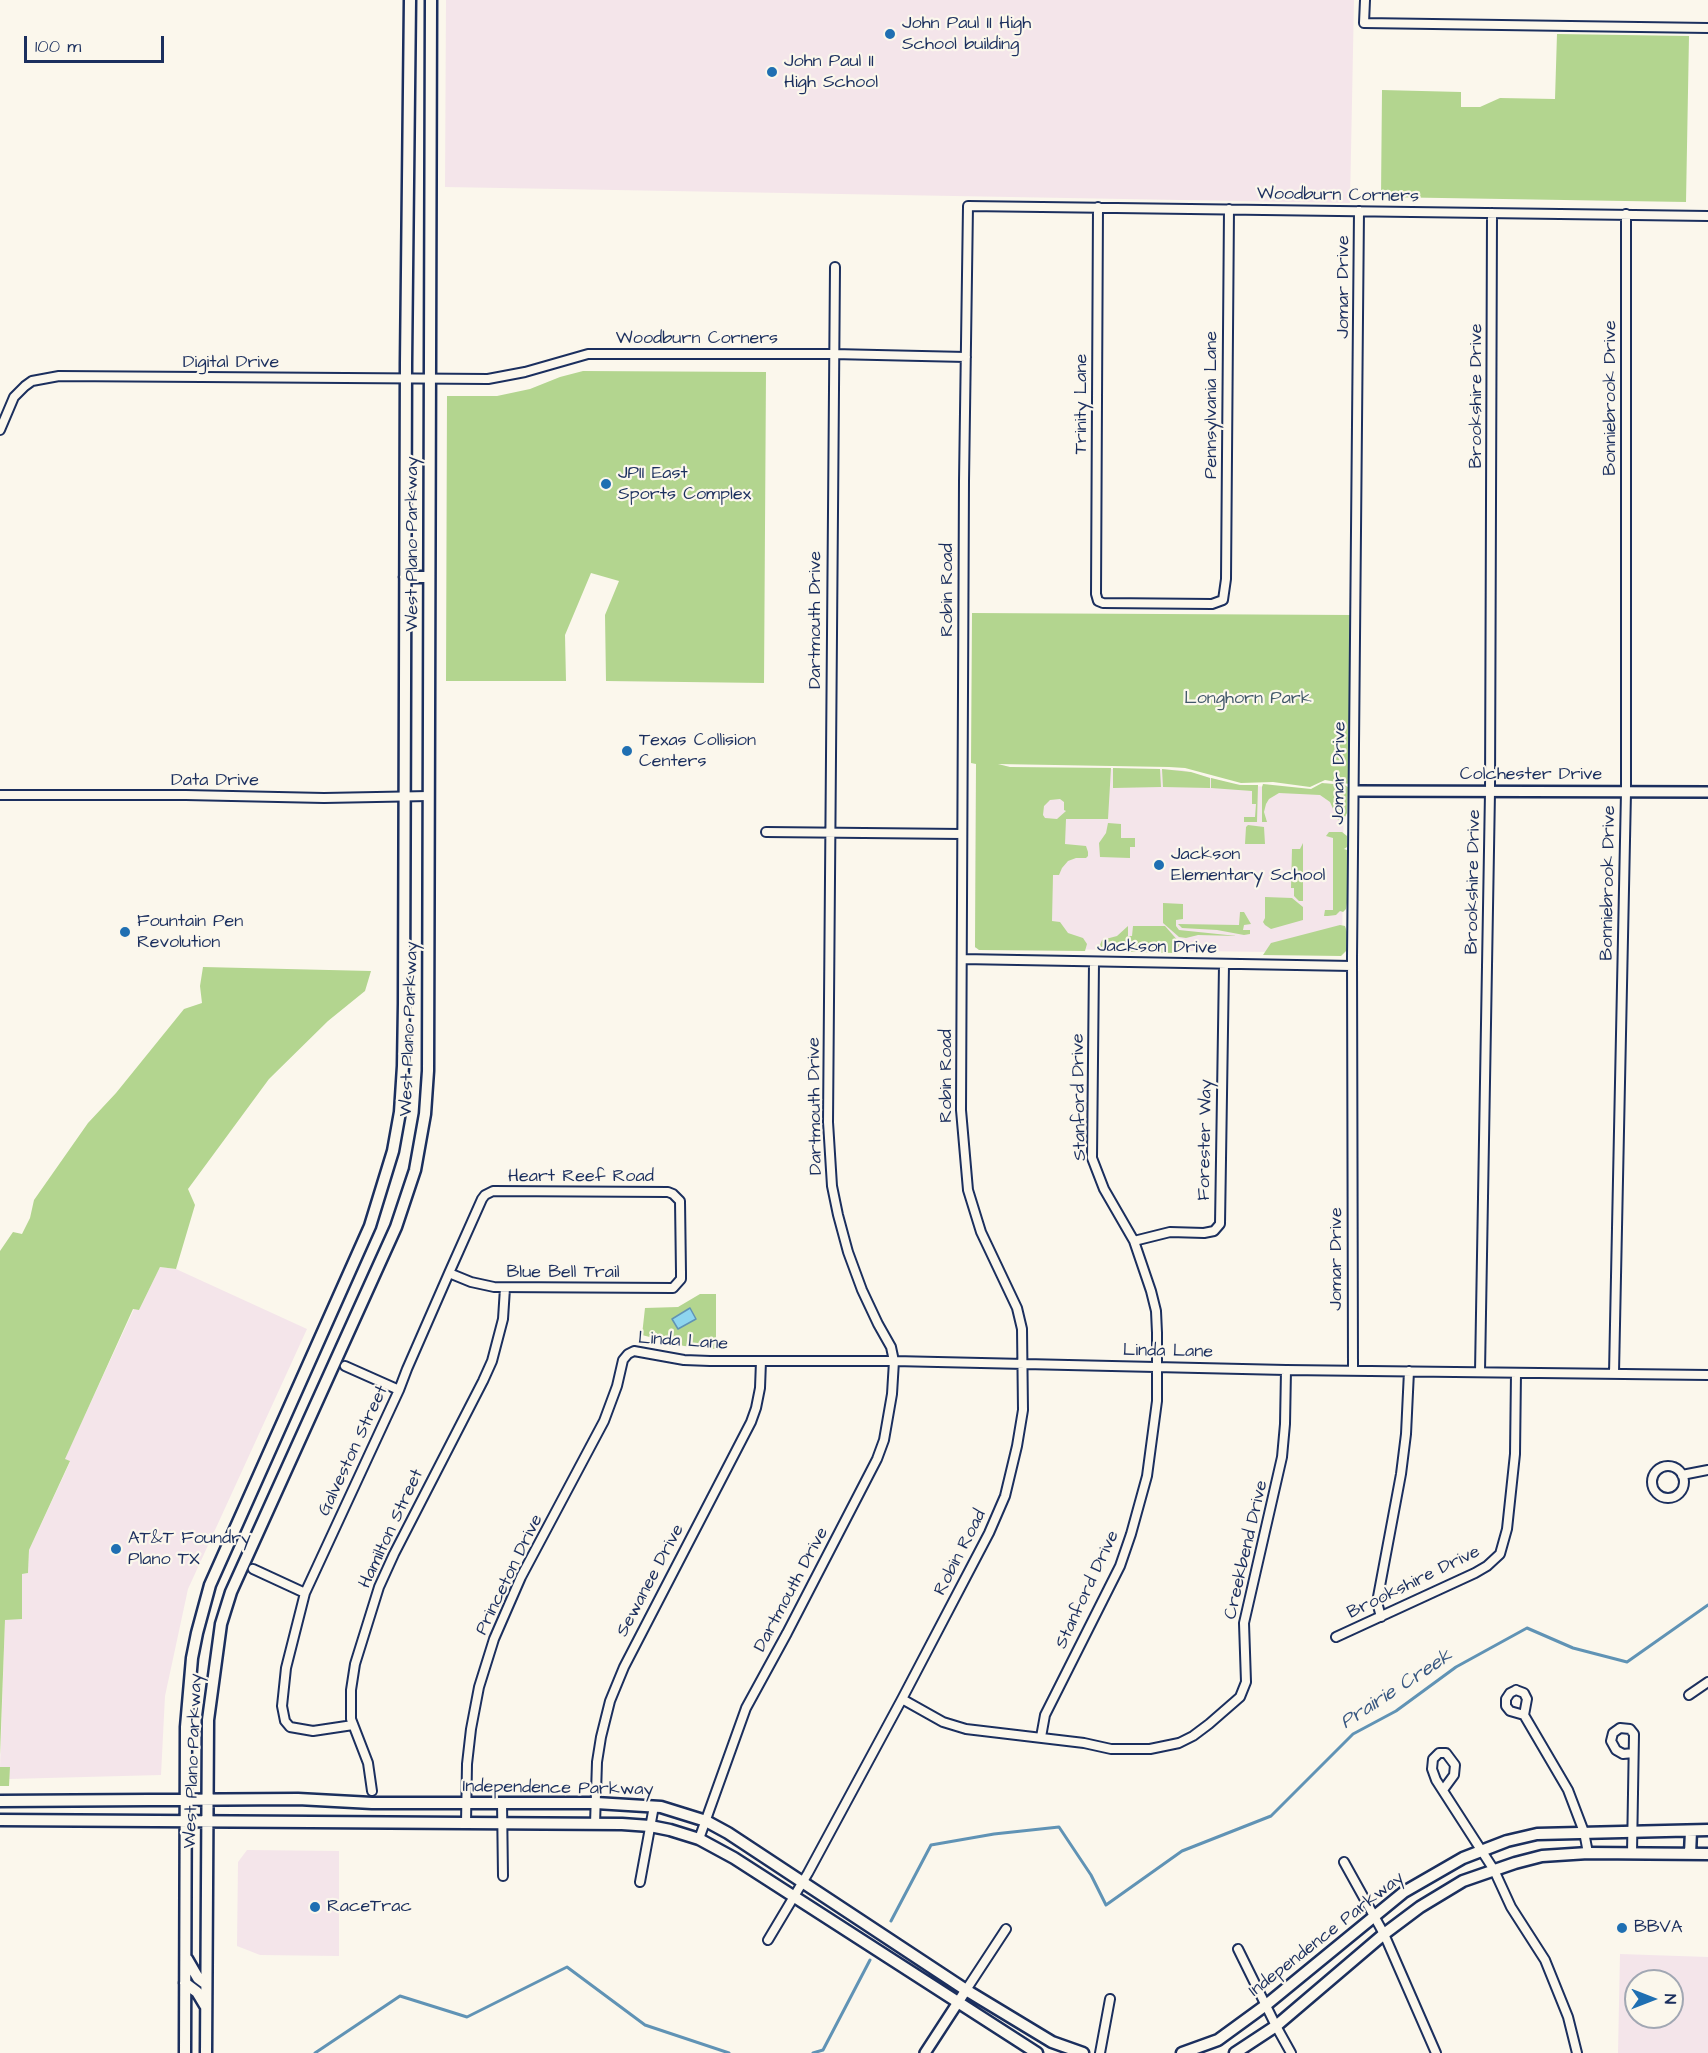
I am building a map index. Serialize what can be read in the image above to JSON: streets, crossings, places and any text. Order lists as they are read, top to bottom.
{
  "streets": {
    "main road": ["West Plano Parkway", "Independence Parkway"],
    "street": [
      "Woodburn Corners",
      "Jomar Drive",
      "Digital Drive",
      "Brookshire Drive",
      "Bonniebrook Drive",
      "Trinity Lane",
      "Pennsylvania Lane",
      "Robin Road",
      "Dartmouth Drive",
      "Colchester Drive",
      "Data Drive",
      "Jackson Drive",
      "Stanford Drive",
      "Forester Way",
      "Heart Reef Road",
      "Blue Bell Trail",
      "Linda Lane",
      "Galveston Street",
      "Hamilton Street",
      "Creekbend Drive",
      "Princeton Drive",
      "Sewanee Drive"
    ]
  },
  "crossings": [
    ["Woodburn Corners", "Jomar Drive"],
    ["Woodburn Corners", "Digital Drive"],
    ["Woodburn Corners", "Brookshire Drive"],
    ["Woodburn Corners", "Bonniebrook Drive"],
    ["Woodburn Corners", "Trinity Lane"],
    ["Woodburn Corners", "Pennsylvania Lane"],
    ["Woodburn Corners", "West Plano Parkway"],
    ["Woodburn Corners", "Robin Road"],
    ["Woodburn Corners", "Dartmouth Drive"],
    ["Jomar Drive", "Colchester Drive"],
    ["Jomar Drive", "Jackson Drive"],
    ["Jomar Drive", "Linda Lane"],
    ["Digital Drive", "West Plano Parkway"],
    ["Brookshire Drive", "Colchester Drive"],
    ["Brookshire Drive", "Linda Lane"],
    ["Bonniebrook Drive", "Colchester Drive"],
    ["Bonniebrook Drive", "Linda Lane"],
    ["Trinity Lane", "Pennsylvania Lane"],
    ["West Plano Parkway", "Data Drive"],
    ["West Plano Parkway", "Independence Parkway"],
    ["Robin Road", "Jackson Drive"],
    ["Robin Road", "Linda Lane"],
    ["Robin Road", "Creekbend Drive"],
    ["Robin Road", "Independence Parkway"],
    ["Dartmouth Drive", "Linda Lane"],
    ["Dartmouth Drive", "Independence Parkway"],
    ["Jackson Drive", "Stanford Drive"],
    ["Jackson Drive", "Forester Way"],
    ["Stanford Drive", "Forester Way"],
    ["Stanford Drive", "Linda Lane"],
    ["Stanford Drive", "Creekbend Drive"],
    ["Heart Reef Road", "Blue Bell Trail"],
    ["Heart Reef Road", "Galveston Street"],
    ["Blue Bell Trail", "Galveston Street"],
    ["Blue Bell Trail", "Hamilton Street"],
    ["Linda Lane", "Creekbend Drive"],
    ["Linda Lane", "Princeton Drive"],
    ["Linda Lane", "Sewanee Drive"],
    ["Galveston Street", "Hamilton Street"],
    ["Princeton Drive", "Independence Parkway"],
    ["Sewanee Drive", "Independence Parkway"]
  ],
  "water": ["Prairie Creek"],
  "parks": ["Longhorn Park"],
  "places": [
    "John Paul II High School building",
    "John Paul II High School",
    "JPII East Sports Complex",
    "Texas Collision Centers",
    "Jackson Elementary School",
    "Fountain Pen Revolution",
    "AT&T Foundry Plano TX",
    "RaceTrac",
    "BBVA"
  ],
  "scale_bar": "100 m",
  "north": "right"
}
